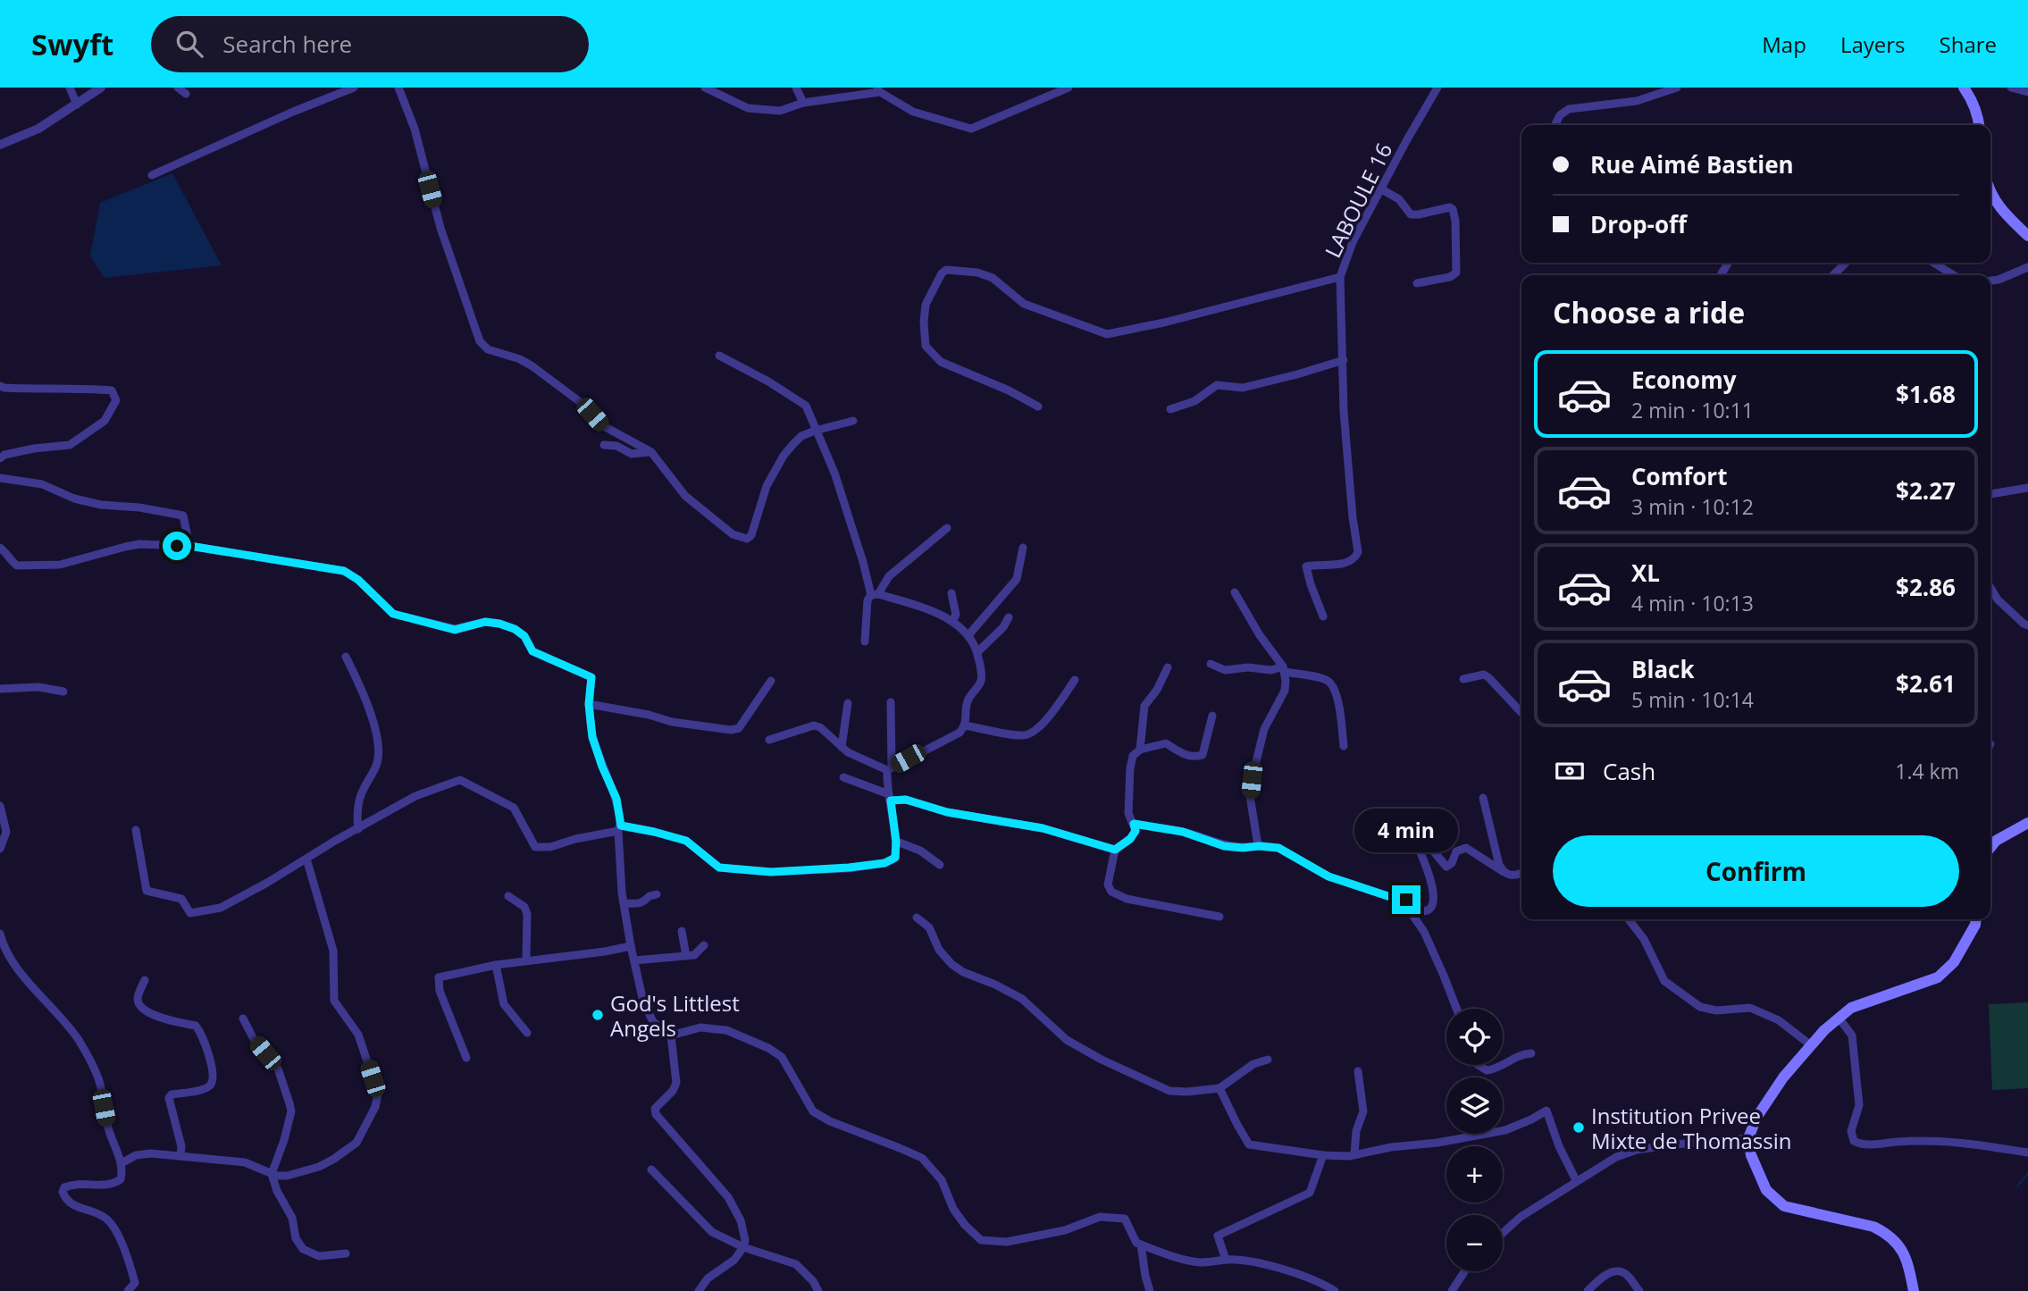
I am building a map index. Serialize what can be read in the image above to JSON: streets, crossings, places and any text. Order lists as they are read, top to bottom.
{
  "streets": {
    "street": ["LABOULE 16"]
  },
  "places": ["God's Littlest Angels", "Institution Privee Mixte de Thomassin"],
  "page": {
    "header": "Swyft",
    "search": "Search here",
    "nav": ["Map", "Layers", "Share"],
    "banner": ["Rue Aimé Bastien", "Drop-off"],
    "heading": "Choose a ride",
    "list": [
      {
        "name": "Economy",
        "note": "2 min · 10:11",
        "value": "$1.68"
      },
      {
        "name": "Comfort",
        "note": "3 min · 10:12",
        "value": "$2.27"
      },
      {
        "name": "XL",
        "note": "4 min · 10:13",
        "value": "$2.86"
      },
      {
        "name": "Black",
        "note": "5 min · 10:14",
        "value": "$2.61"
      }
    ],
    "pay": ["Cash", "1.4 km"],
    "bubble": "4 min",
    "buttons": "Confirm",
    "map_buttons": ["+", "−"]
  }
}
